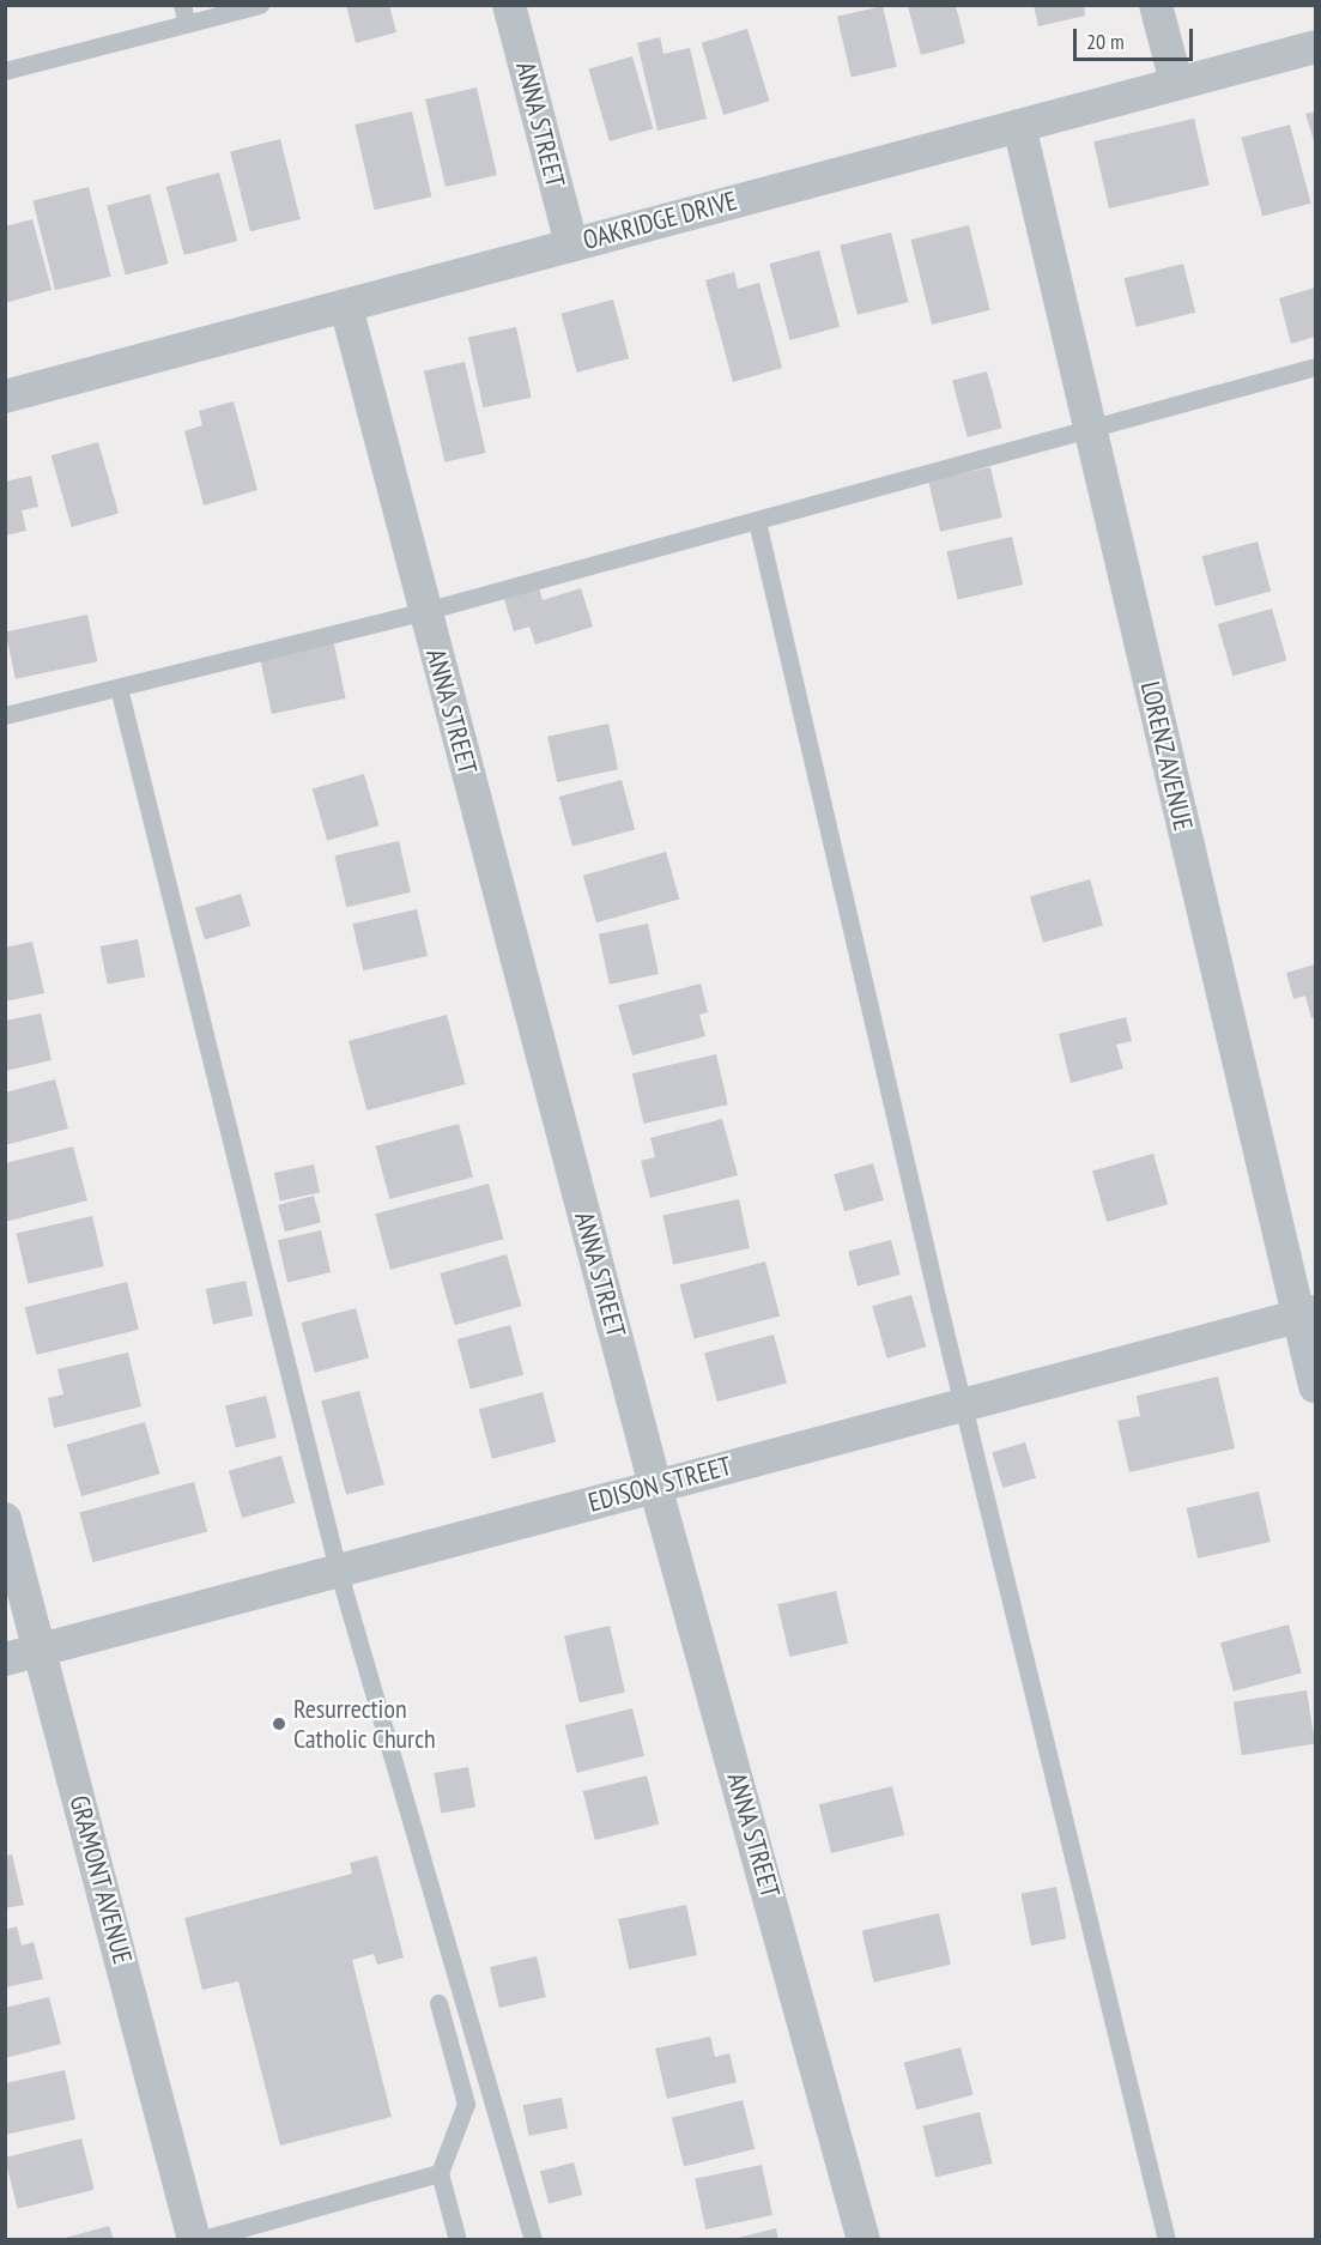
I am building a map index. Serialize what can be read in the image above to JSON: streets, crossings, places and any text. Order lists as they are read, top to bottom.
{
  "streets": {
    "street": [
      "ANNA STREET",
      "OAKRIDGE DRIVE",
      "LORENZ AVENUE",
      "EDISON STREET",
      "GRAMONT AVENUE"
    ]
  },
  "crossings": [
    ["ANNA STREET", "OAKRIDGE DRIVE"],
    ["ANNA STREET", "EDISON STREET"],
    ["OAKRIDGE DRIVE", "LORENZ AVENUE"],
    ["LORENZ AVENUE", "EDISON STREET"],
    ["EDISON STREET", "GRAMONT AVENUE"]
  ],
  "places": ["Resurrection Catholic Church"],
  "scale_bar": "20 m"
}
